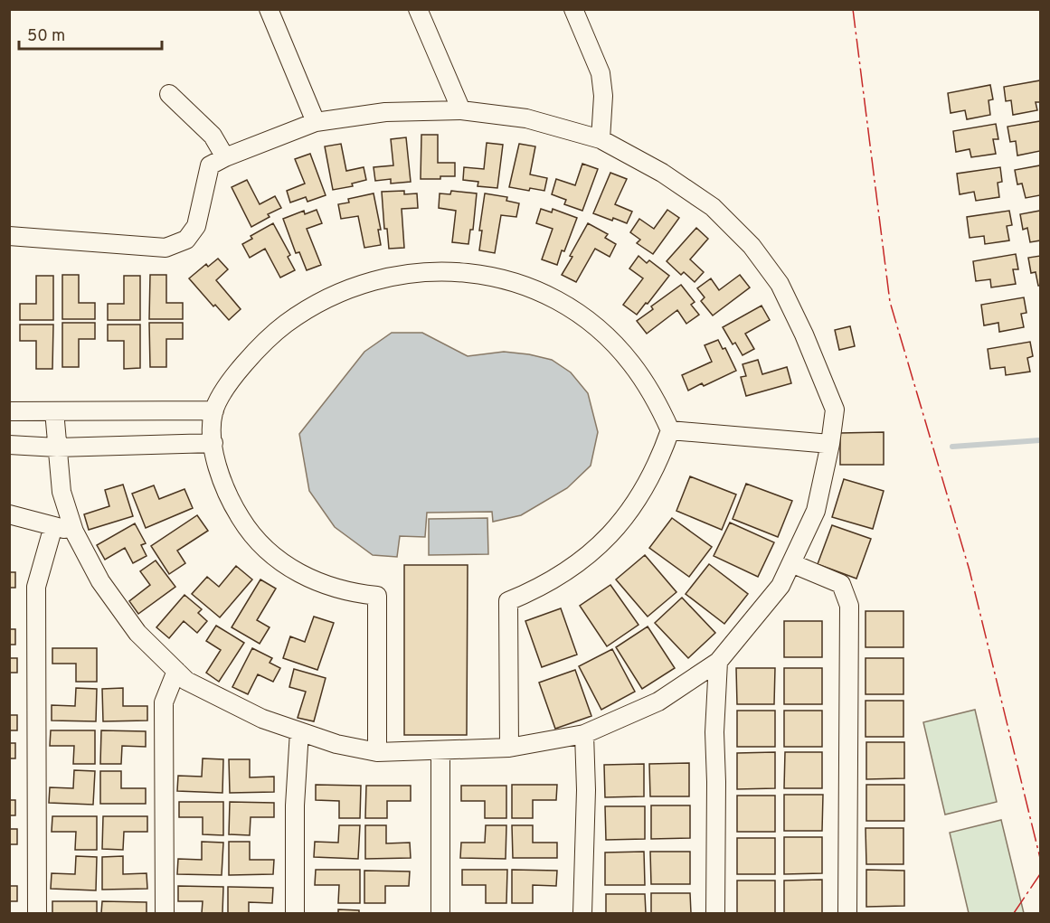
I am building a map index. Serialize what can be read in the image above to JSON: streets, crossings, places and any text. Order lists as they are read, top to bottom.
{
  "scale_bar": "50 m"
}
